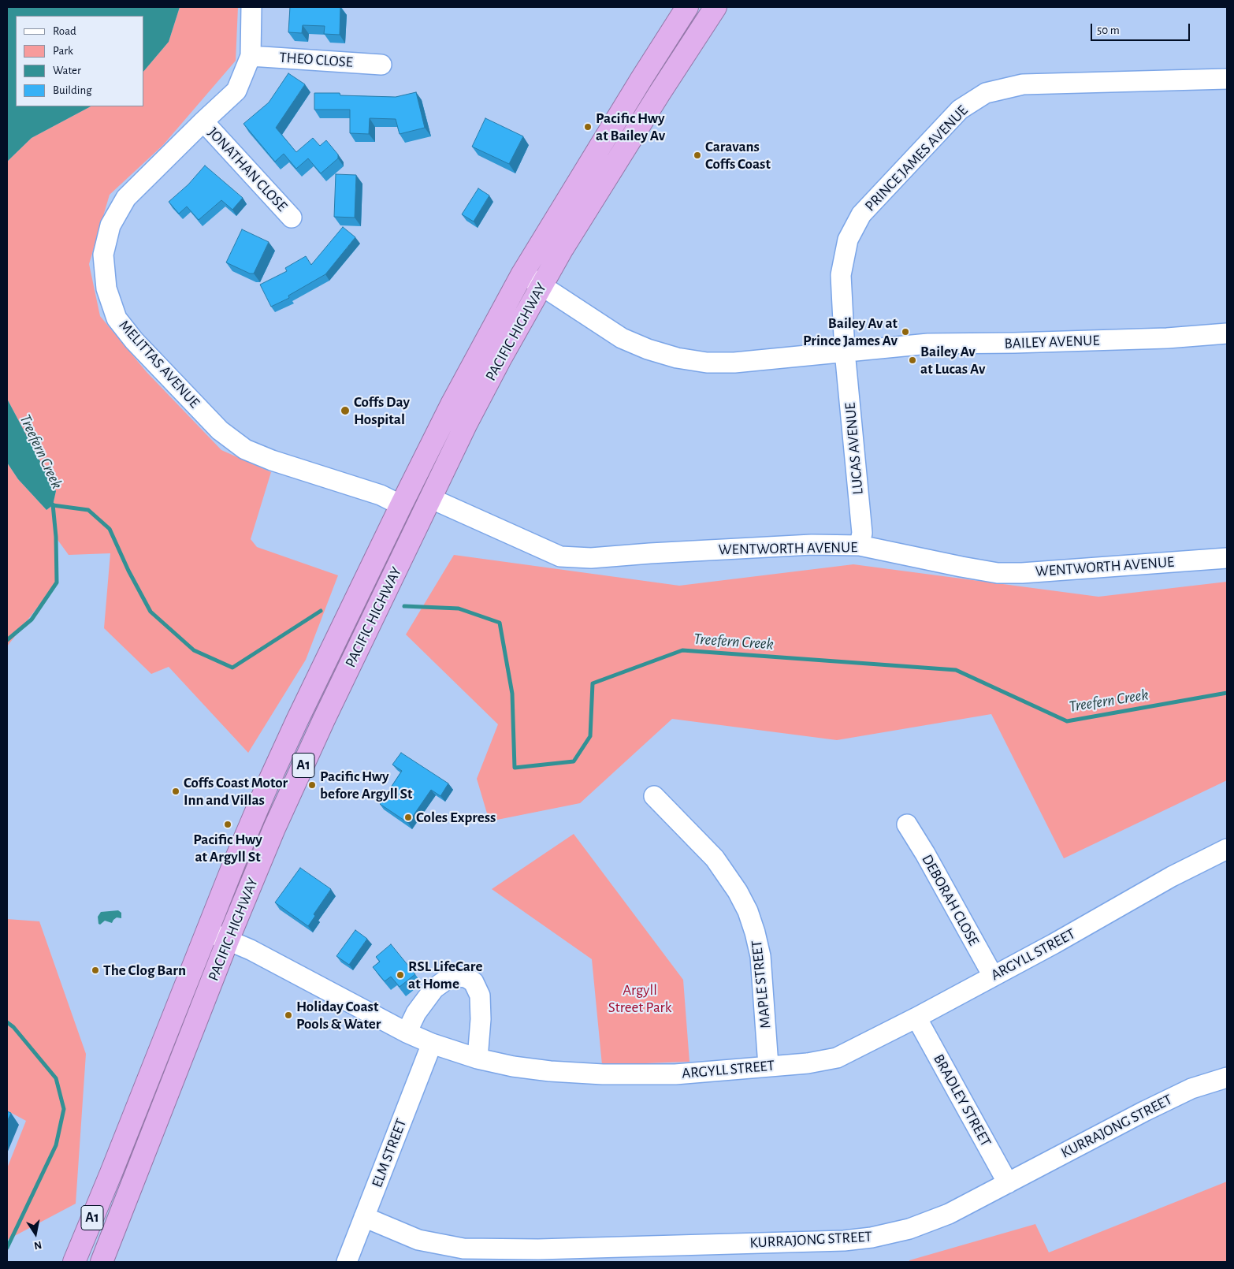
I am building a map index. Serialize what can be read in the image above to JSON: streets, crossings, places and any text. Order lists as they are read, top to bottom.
{
  "streets": {
    "highway": ["PACIFIC HIGHWAY", "A1"],
    "street": [
      "THEO CLOSE",
      "PRINCE JAMES AVENUE",
      "JONATHAN CLOSE",
      "BAILEY AVENUE",
      "MELITTAS AVENUE",
      "LUCAS AVENUE",
      "WENTWORTH AVENUE",
      "DEBORAH CLOSE",
      "ARGYLL STREET",
      "MAPLE STREET",
      "BRADLEY STREET",
      "KURRAJONG STREET",
      "ELM STREET"
    ]
  },
  "crossings": [
    ["THEO CLOSE", "MELITTAS AVENUE"],
    ["PRINCE JAMES AVENUE", "BAILEY AVENUE"],
    ["PRINCE JAMES AVENUE", "LUCAS AVENUE"],
    ["JONATHAN CLOSE", "MELITTAS AVENUE"],
    ["PACIFIC HIGHWAY", "BAILEY AVENUE"],
    ["PACIFIC HIGHWAY", "MELITTAS AVENUE"],
    ["PACIFIC HIGHWAY", "WENTWORTH AVENUE"],
    ["PACIFIC HIGHWAY", "ARGYLL STREET"],
    ["BAILEY AVENUE", "LUCAS AVENUE"],
    ["LUCAS AVENUE", "WENTWORTH AVENUE"],
    ["DEBORAH CLOSE", "ARGYLL STREET"],
    ["ARGYLL STREET", "MAPLE STREET"],
    ["ARGYLL STREET", "BRADLEY STREET"],
    ["ARGYLL STREET", "ELM STREET"],
    ["BRADLEY STREET", "KURRAJONG STREET"],
    ["KURRAJONG STREET", "ELM STREET"]
  ],
  "water": ["Treefern Creek"],
  "parks": ["Argyll Street Park"],
  "places": [
    "Pacific Hwy at Bailey Av",
    "Caravans Coffs Coast",
    "Bailey Av at Prince James Av",
    "Bailey Av at Lucas Av",
    "Coffs Day Hospital",
    "Pacific Hwy before Argyll St",
    "Coffs Coast Motor Inn and Villas",
    "Coles Express",
    "Pacific Hwy at Argyll St",
    "The Clog Barn",
    "RSL LifeCare at Home",
    "Holiday Coast Pools & Water"
  ],
  "legend": [
    "Road",
    "Park",
    "Water",
    "Building"
  ],
  "scale_bar": "50 m",
  "north": "bottom"
}
